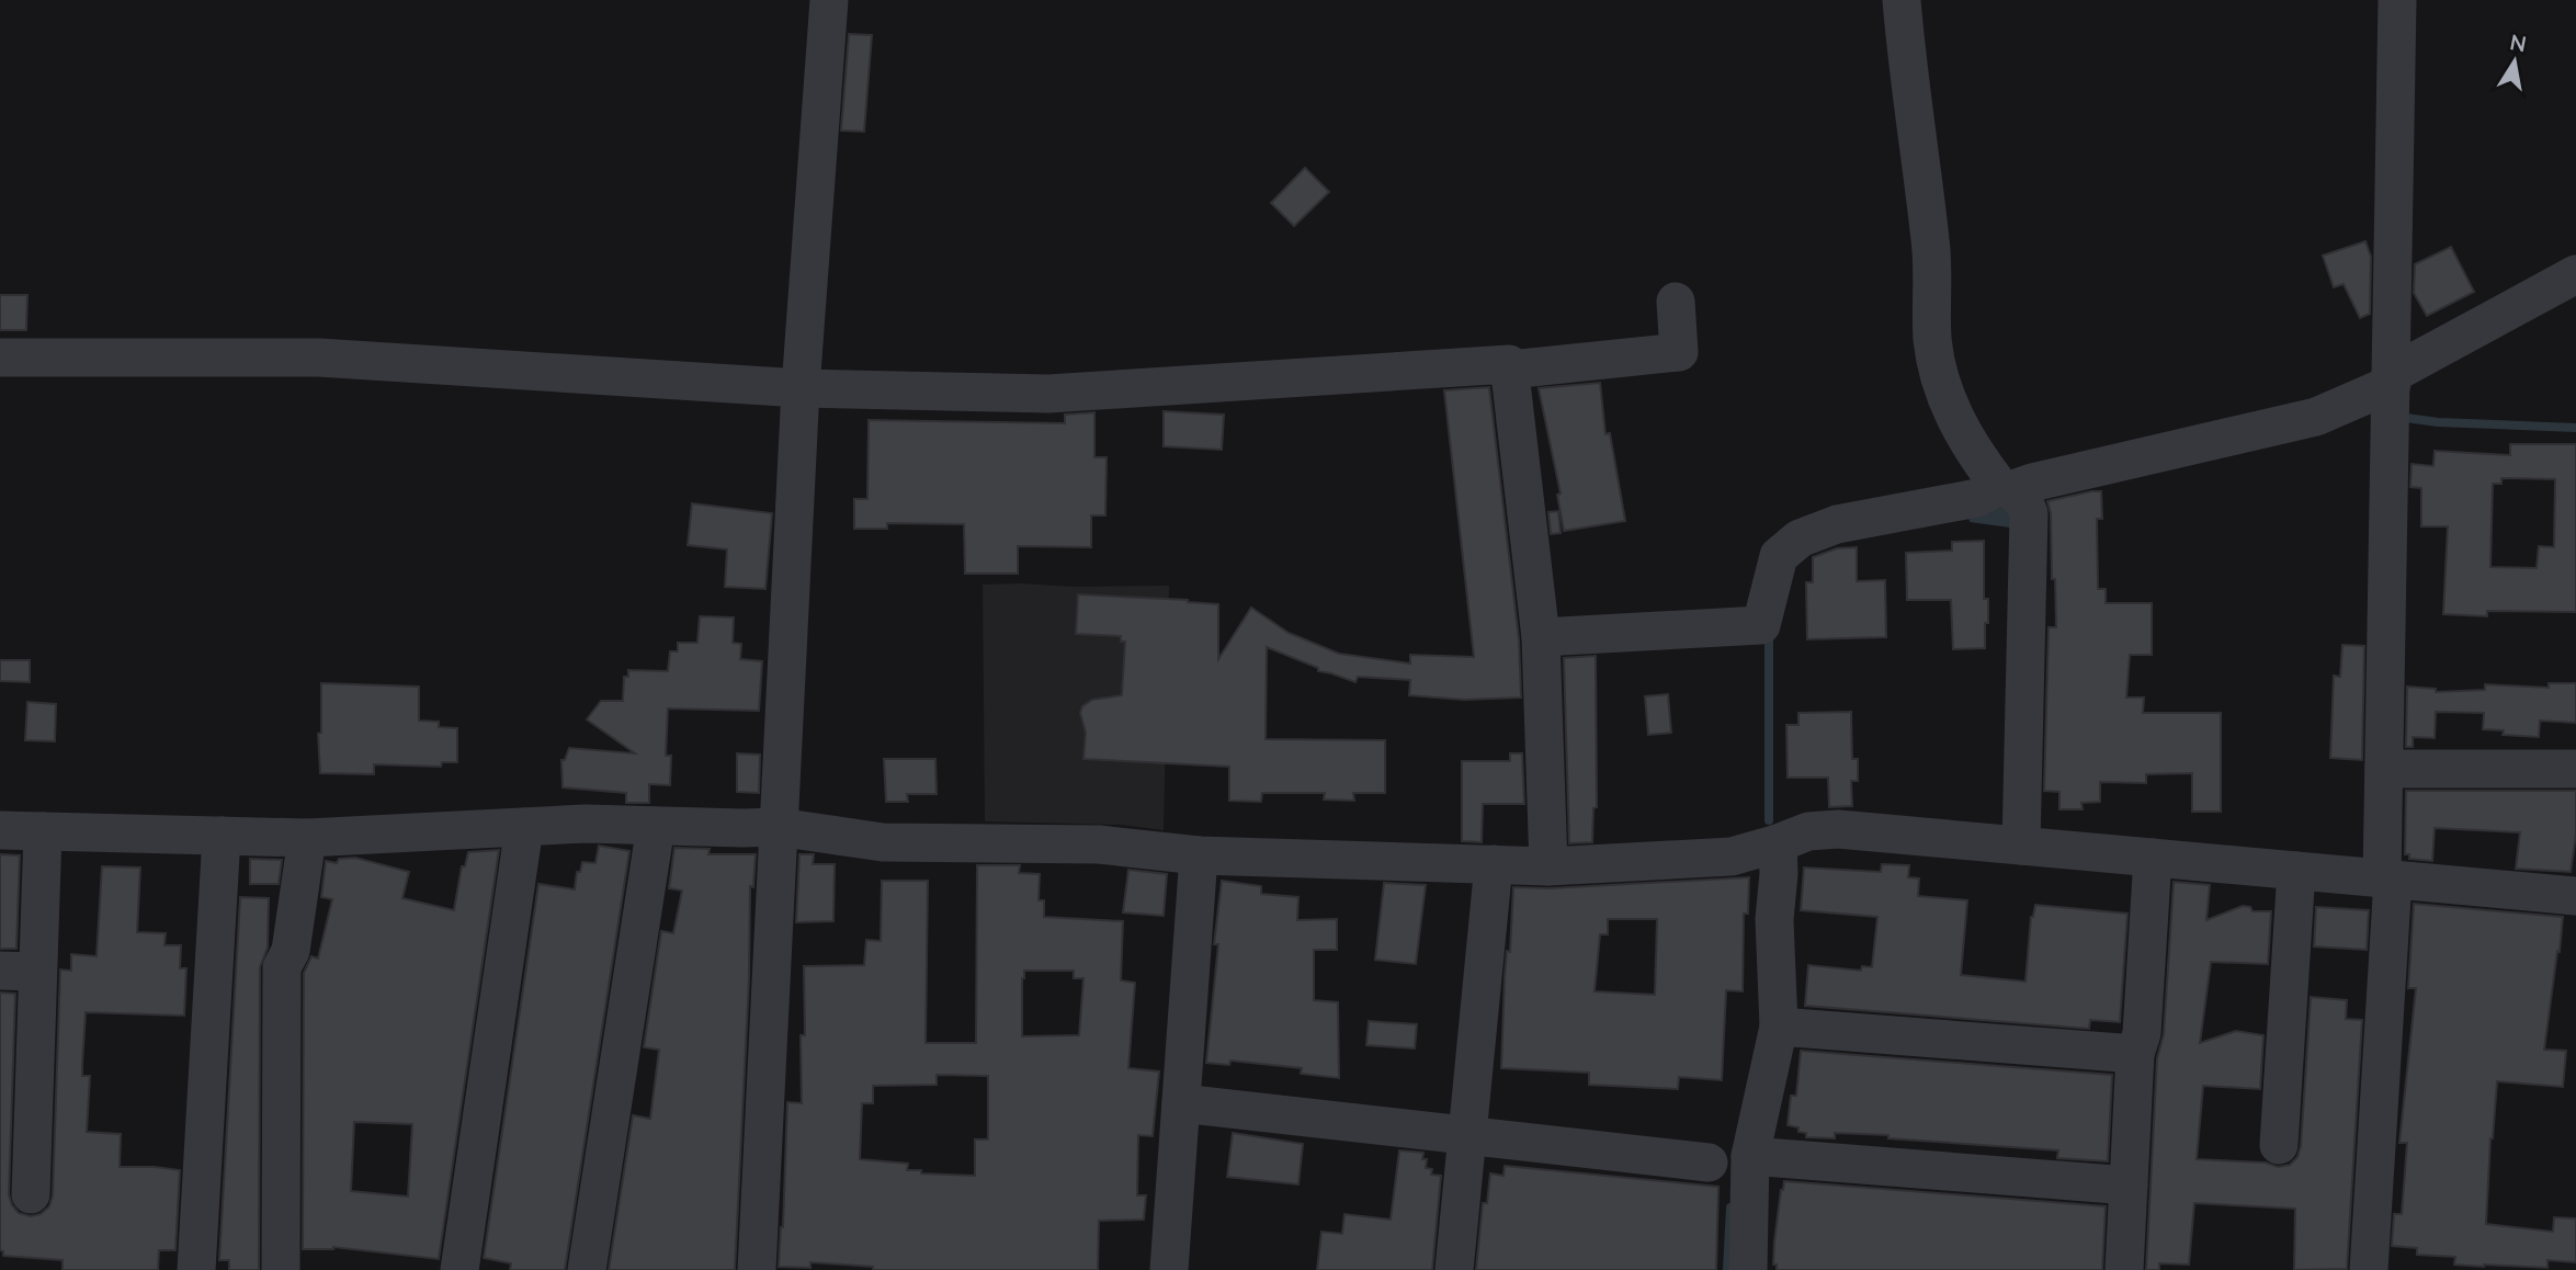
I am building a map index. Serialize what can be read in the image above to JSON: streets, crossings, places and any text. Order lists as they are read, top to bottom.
{
  "north": "top"
}
